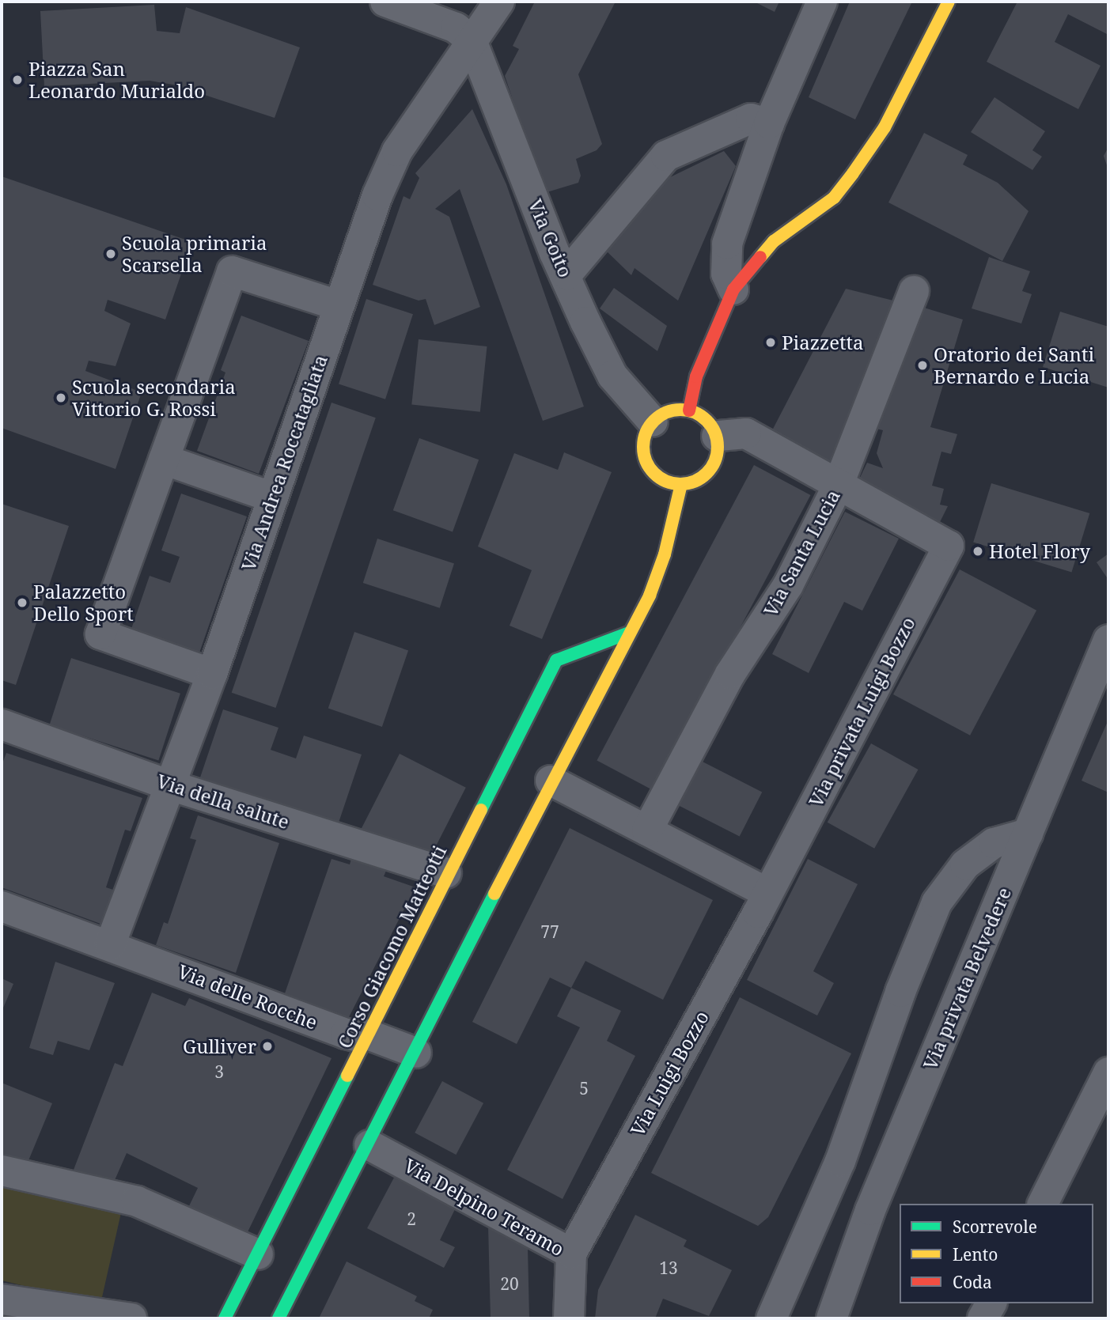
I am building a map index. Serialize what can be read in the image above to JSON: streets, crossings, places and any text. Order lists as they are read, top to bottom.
{
  "streets": {
    "street": [
      "Via Goito",
      "Via Andrea Roccatagliata",
      "Via Santa Lucia",
      "Via privata Luigi Bozzo",
      "Via della salute",
      "Corso Giacomo Matteotti",
      "Via privata Belvedere",
      "Via delle Rocche",
      "Via Luigi Bozzo",
      "Via Delpino Teramo"
    ]
  },
  "crossings": [
    ["Via Goito", "Via Andrea Roccatagliata"],
    ["Via Goito", "Via privata Luigi Bozzo"],
    ["Via Andrea Roccatagliata", "Via della salute"],
    ["Via Andrea Roccatagliata", "Via delle Rocche"],
    ["Via Santa Lucia", "Via privata Luigi Bozzo"],
    ["Via privata Luigi Bozzo", "Via Luigi Bozzo"],
    ["Via della salute", "Corso Giacomo Matteotti"],
    ["Corso Giacomo Matteotti", "Via delle Rocche"],
    ["Via Luigi Bozzo", "Via Delpino Teramo"]
  ],
  "places": [
    "Piazza San Leonardo Murialdo",
    "Scuola primaria Scarsella",
    "Piazzetta",
    "Oratorio dei Santi Bernardo e Lucia",
    "Scuola secondaria Vittorio G. Rossi",
    "Hotel Flory",
    "Palazzetto Dello Sport",
    "Gulliver"
  ],
  "house_numbers": [
    "77",
    "3",
    "5",
    "2",
    "13",
    "20"
  ],
  "legend": ["Scorrevole", "Lento", "Coda"]
}
